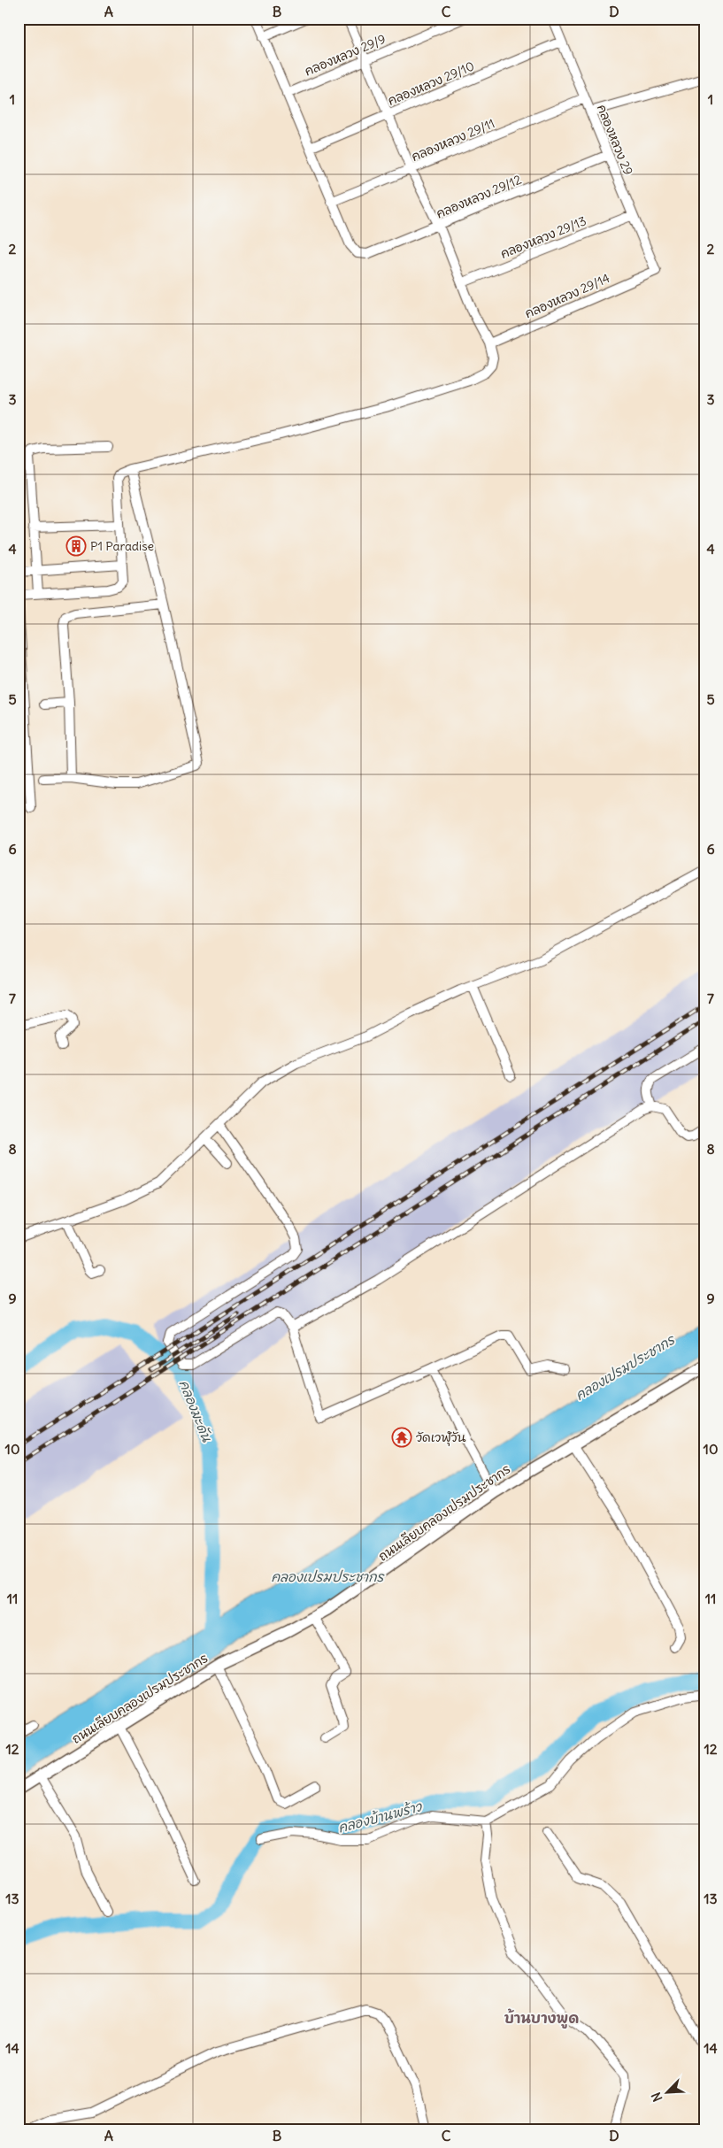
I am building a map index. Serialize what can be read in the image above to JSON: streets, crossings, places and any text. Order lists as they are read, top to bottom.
{
  "streets": {
    "street": [
      "คลองหลวง 29/9",
      "คลองหลวง 29/10",
      "คลองหลวง 29/11",
      "คลองหลวง 29",
      "คลองหลวง 29/12",
      "คลองหลวง 29/13",
      "คลองหลวง 29/14",
      "ถนนเลียบคลองเปรมประชากร"
    ]
  },
  "crossings": [
    ["คลองหลวง 29/10", "คลองหลวง 29"],
    ["คลองหลวง 29/11", "คลองหลวง 29"],
    ["คลองหลวง 29/11", "คลองหลวง 29/12"],
    ["คลองหลวง 29", "คลองหลวง 29/12"],
    ["คลองหลวง 29", "คลองหลวง 29/13"],
    ["คลองหลวง 29", "คลองหลวง 29/14"]
  ],
  "districts": ["บ้านบางพูด"],
  "water": ["คลองเปรมประชากร", "คลองมะดัน", "คลองบ้านพร้าว"],
  "places": {
    "building": ["P1 Paradise"],
    "temple": ["วัดเวฬุวัน"]
  },
  "north": "bottom left",
  "grid": {
    "columns": [
      "A",
      "B",
      "C",
      "D"
    ],
    "rows": [
      "1",
      "2",
      "3",
      "4",
      "5",
      "6",
      "7",
      "8",
      "9",
      "10",
      "11",
      "12",
      "13",
      "14"
    ]
  }
}
